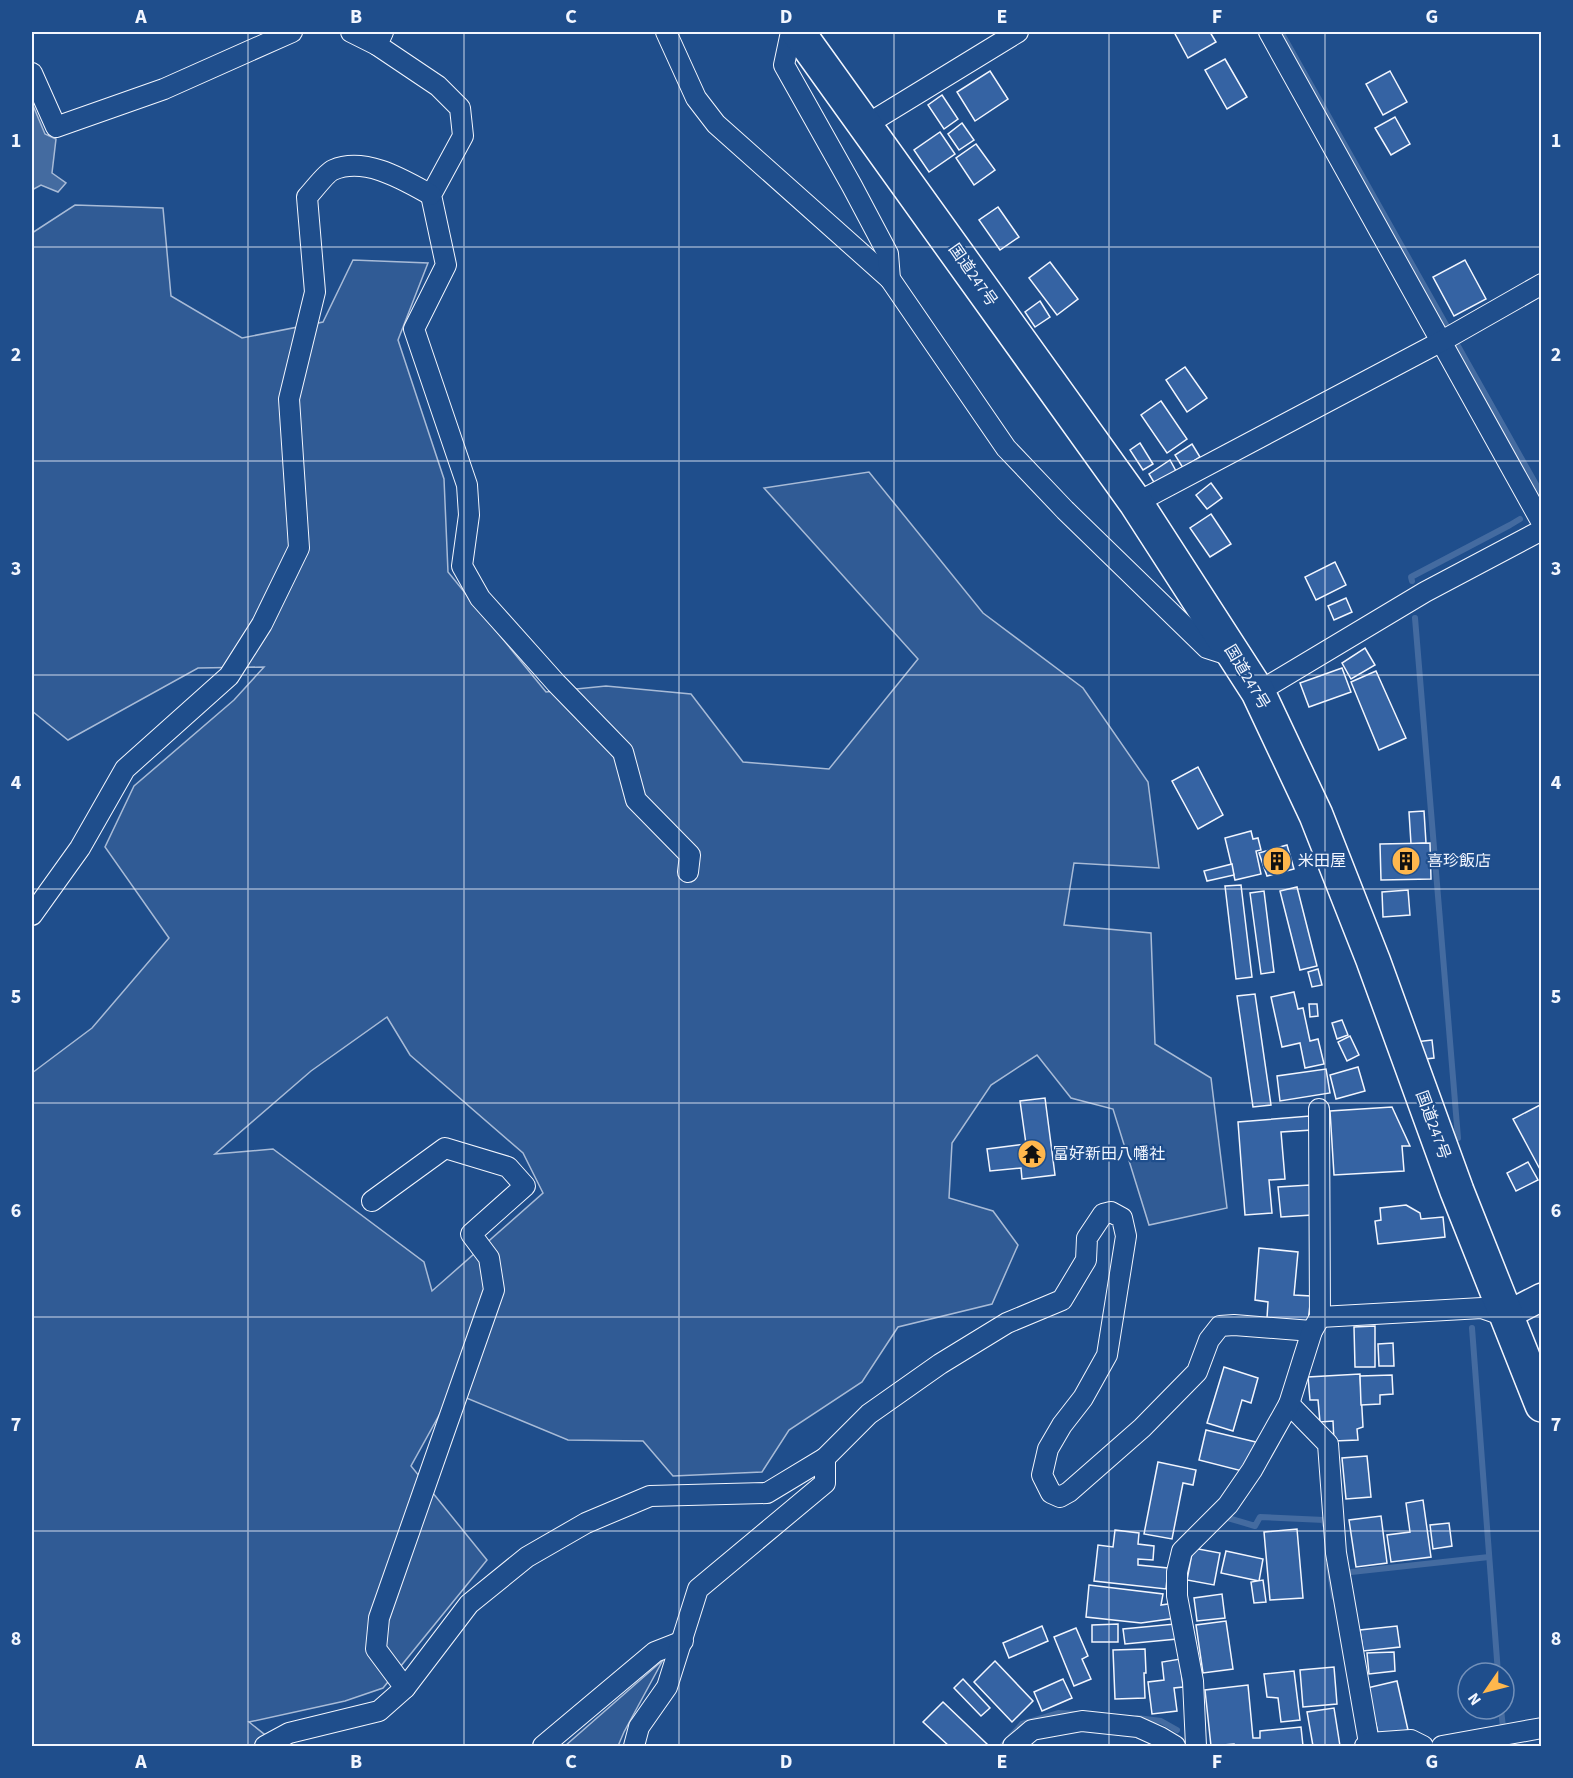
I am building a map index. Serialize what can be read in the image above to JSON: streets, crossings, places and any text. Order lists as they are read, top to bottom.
{
  "streets": {
    "highway": ["国道247号"]
  },
  "places": {
    "building": ["米田屋", "喜珍飯店"],
    "temple": ["富好新田八幡社"]
  },
  "north": "bottom left",
  "grid": {
    "columns": [
      "A",
      "B",
      "C",
      "D",
      "E",
      "F",
      "G"
    ],
    "rows": [
      "1",
      "2",
      "3",
      "4",
      "5",
      "6",
      "7",
      "8"
    ]
  }
}
